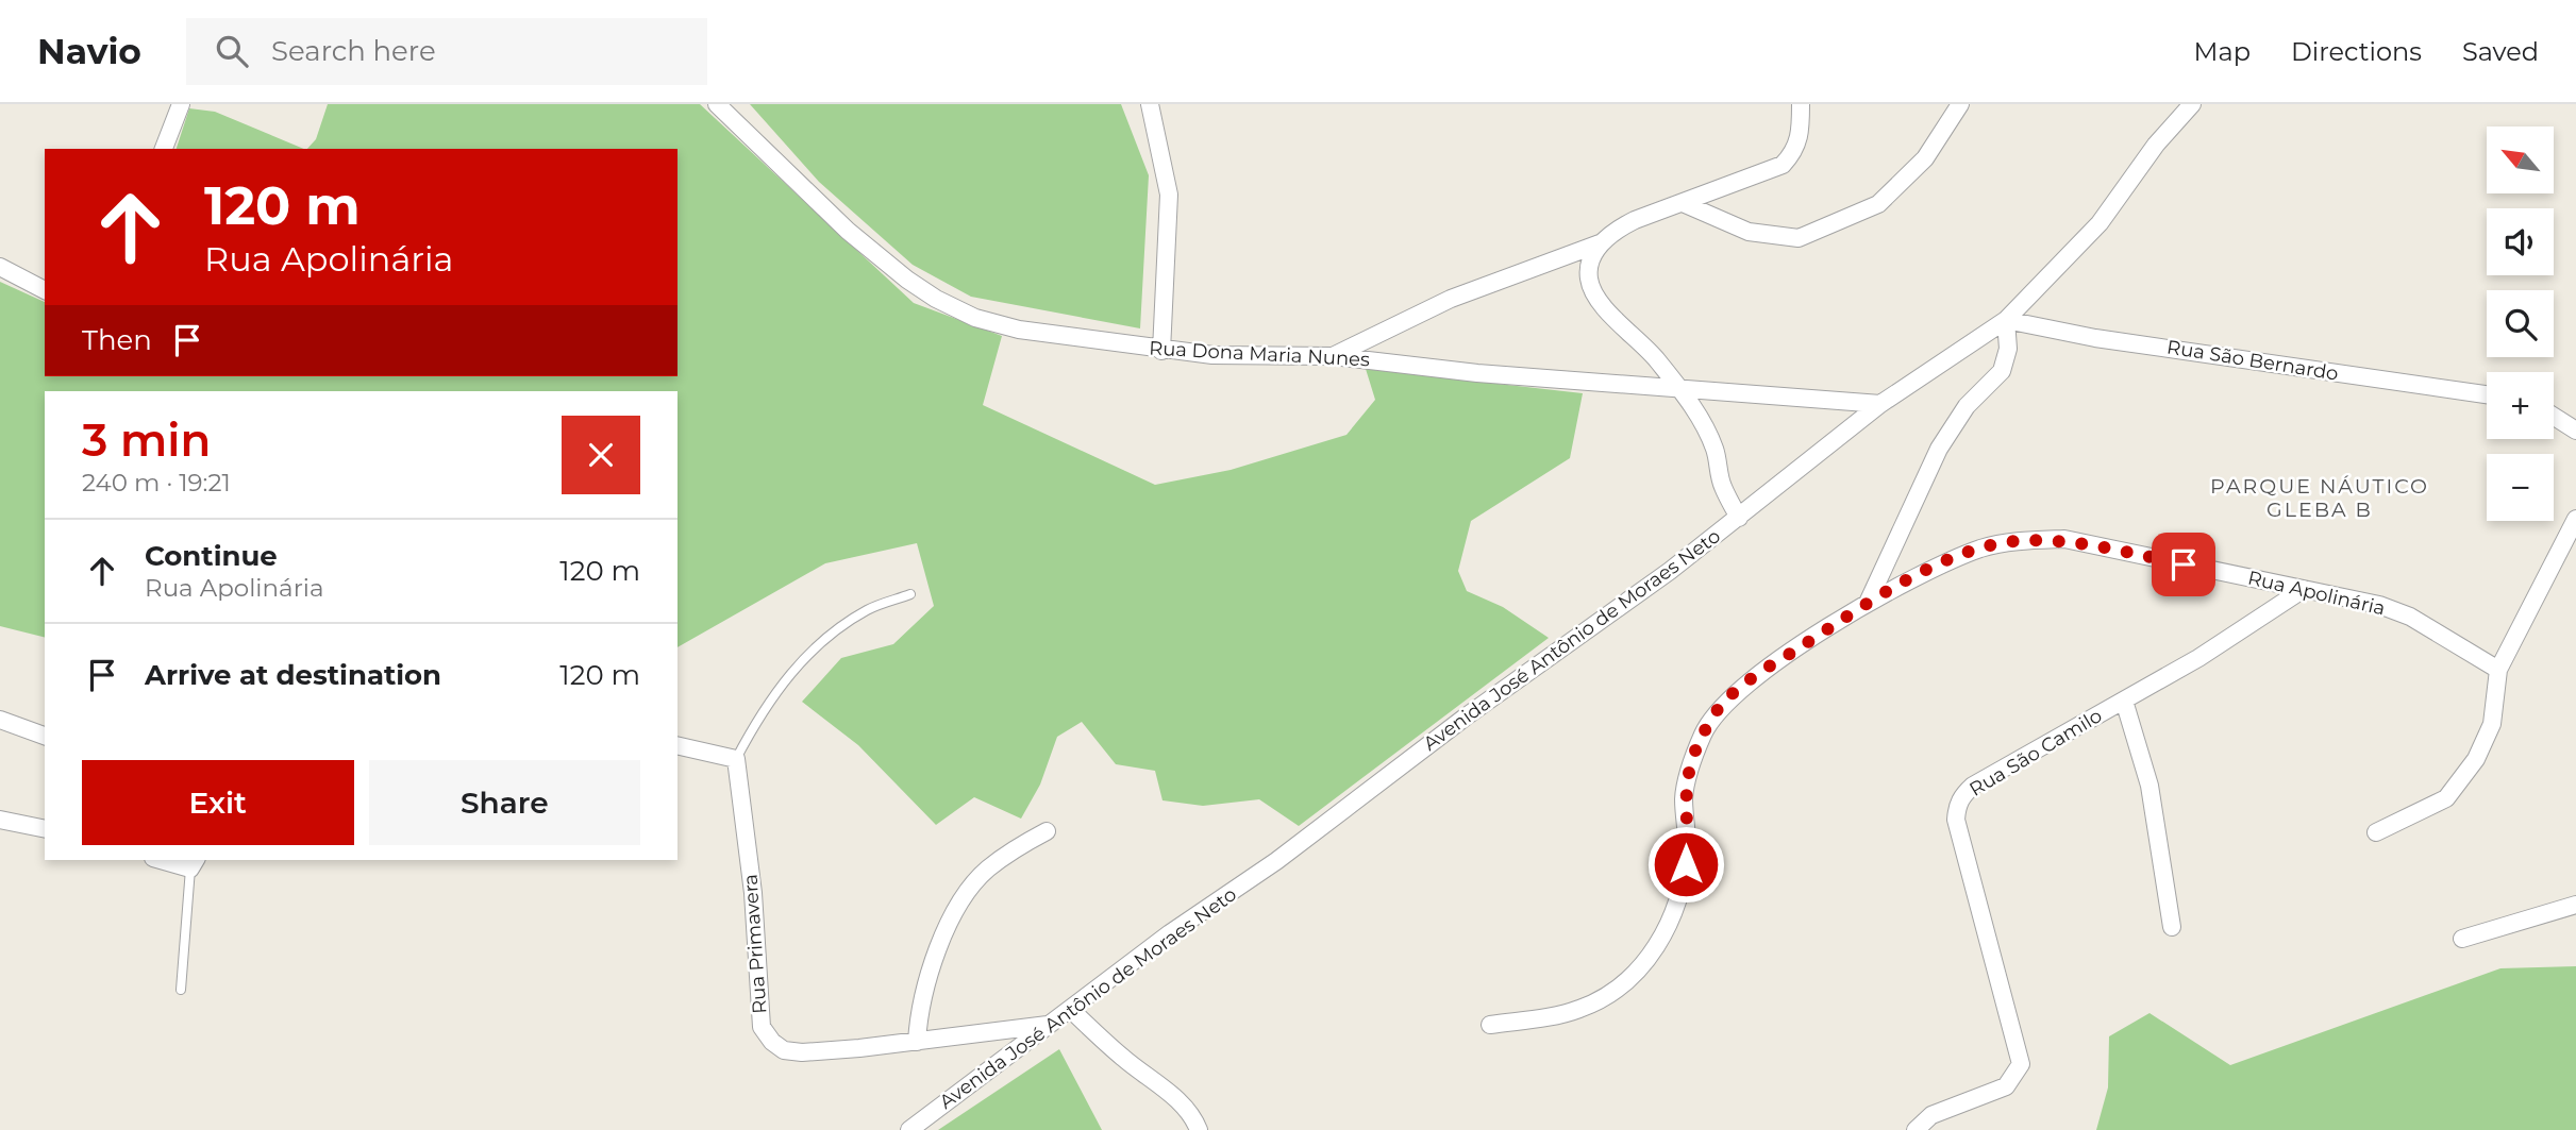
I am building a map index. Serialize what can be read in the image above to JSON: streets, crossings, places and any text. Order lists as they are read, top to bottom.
{
  "streets": {
    "street": [
      "Rua Dona Maria Nunes",
      "Rua São Bernardo",
      "Rua Apolinária",
      "Avenida José Antônio de Moraes Neto",
      "Rua São Camilo",
      "Rua Primavera"
    ]
  },
  "crossings": [
    ["Rua Dona Maria Nunes", "Avenida José Antônio de Moraes Neto"],
    ["Rua São Bernardo", "Avenida José Antônio de Moraes Neto"],
    ["Rua Apolinária", "Rua São Camilo"],
    ["Avenida José Antônio de Moraes Neto", "Rua Primavera"]
  ],
  "districts": ["PARQUE NÁUTICO GLEBA B"],
  "north": "top left",
  "page": {
    "header": "Navio",
    "search": "Search here",
    "nav": ["Map", "Directions", "Saved"],
    "map_buttons": ["+", "−"],
    "turn": ["120 m", "Rua Apolinária"],
    "then": "Then",
    "heading": ["3 min", "240 m · 19:21"],
    "list": [
      {
        "name": "Continue",
        "note": "Rua Apolinária",
        "value": "120 m"
      },
      {
        "name": "Arrive at destination",
        "value": "120 m"
      }
    ],
    "buttons": ["Exit", "Share"]
  }
}
